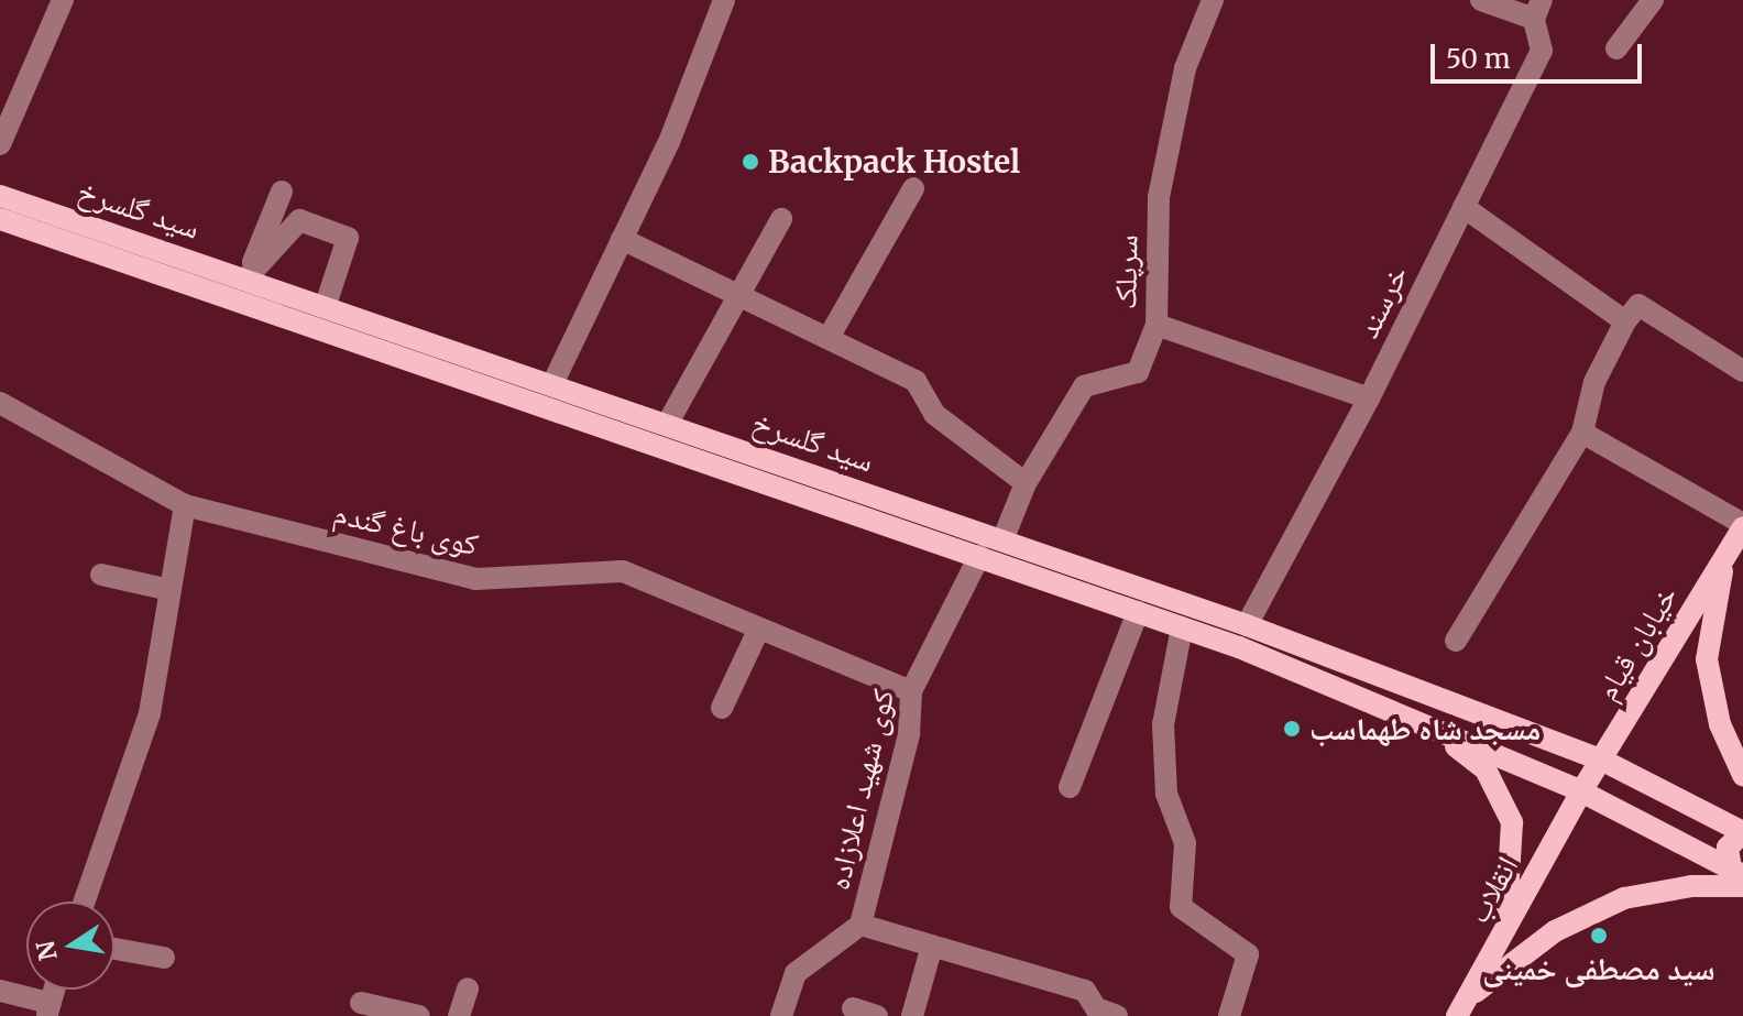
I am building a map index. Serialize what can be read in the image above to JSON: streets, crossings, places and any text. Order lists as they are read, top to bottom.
{
  "streets": {
    "main road": ["سید گلسرخ", "خیابان قیام", "انقلاب"],
    "street": [
      "سرپلک",
      "خرسند",
      "کوی باغ گندم",
      "کوی شهید اعلازاده"
    ]
  },
  "crossings": [
    ["سید گلسرخ", "سرپلک"],
    ["سید گلسرخ", "خرسند"],
    ["سید گلسرخ", "خیابان قیام"],
    ["سید گلسرخ", "کوی شهید اعلازاده"],
    ["سید گلسرخ", "انقلاب"],
    ["کوی باغ گندم", "کوی شهید اعلازاده"],
    ["خیابان قیام", "انقلاب"]
  ],
  "places": ["Backpack Hostel", "مسجد شاه طهماسب", "سید مصطفی خمینی"],
  "scale_bar": "50 m",
  "north": "left"
}
